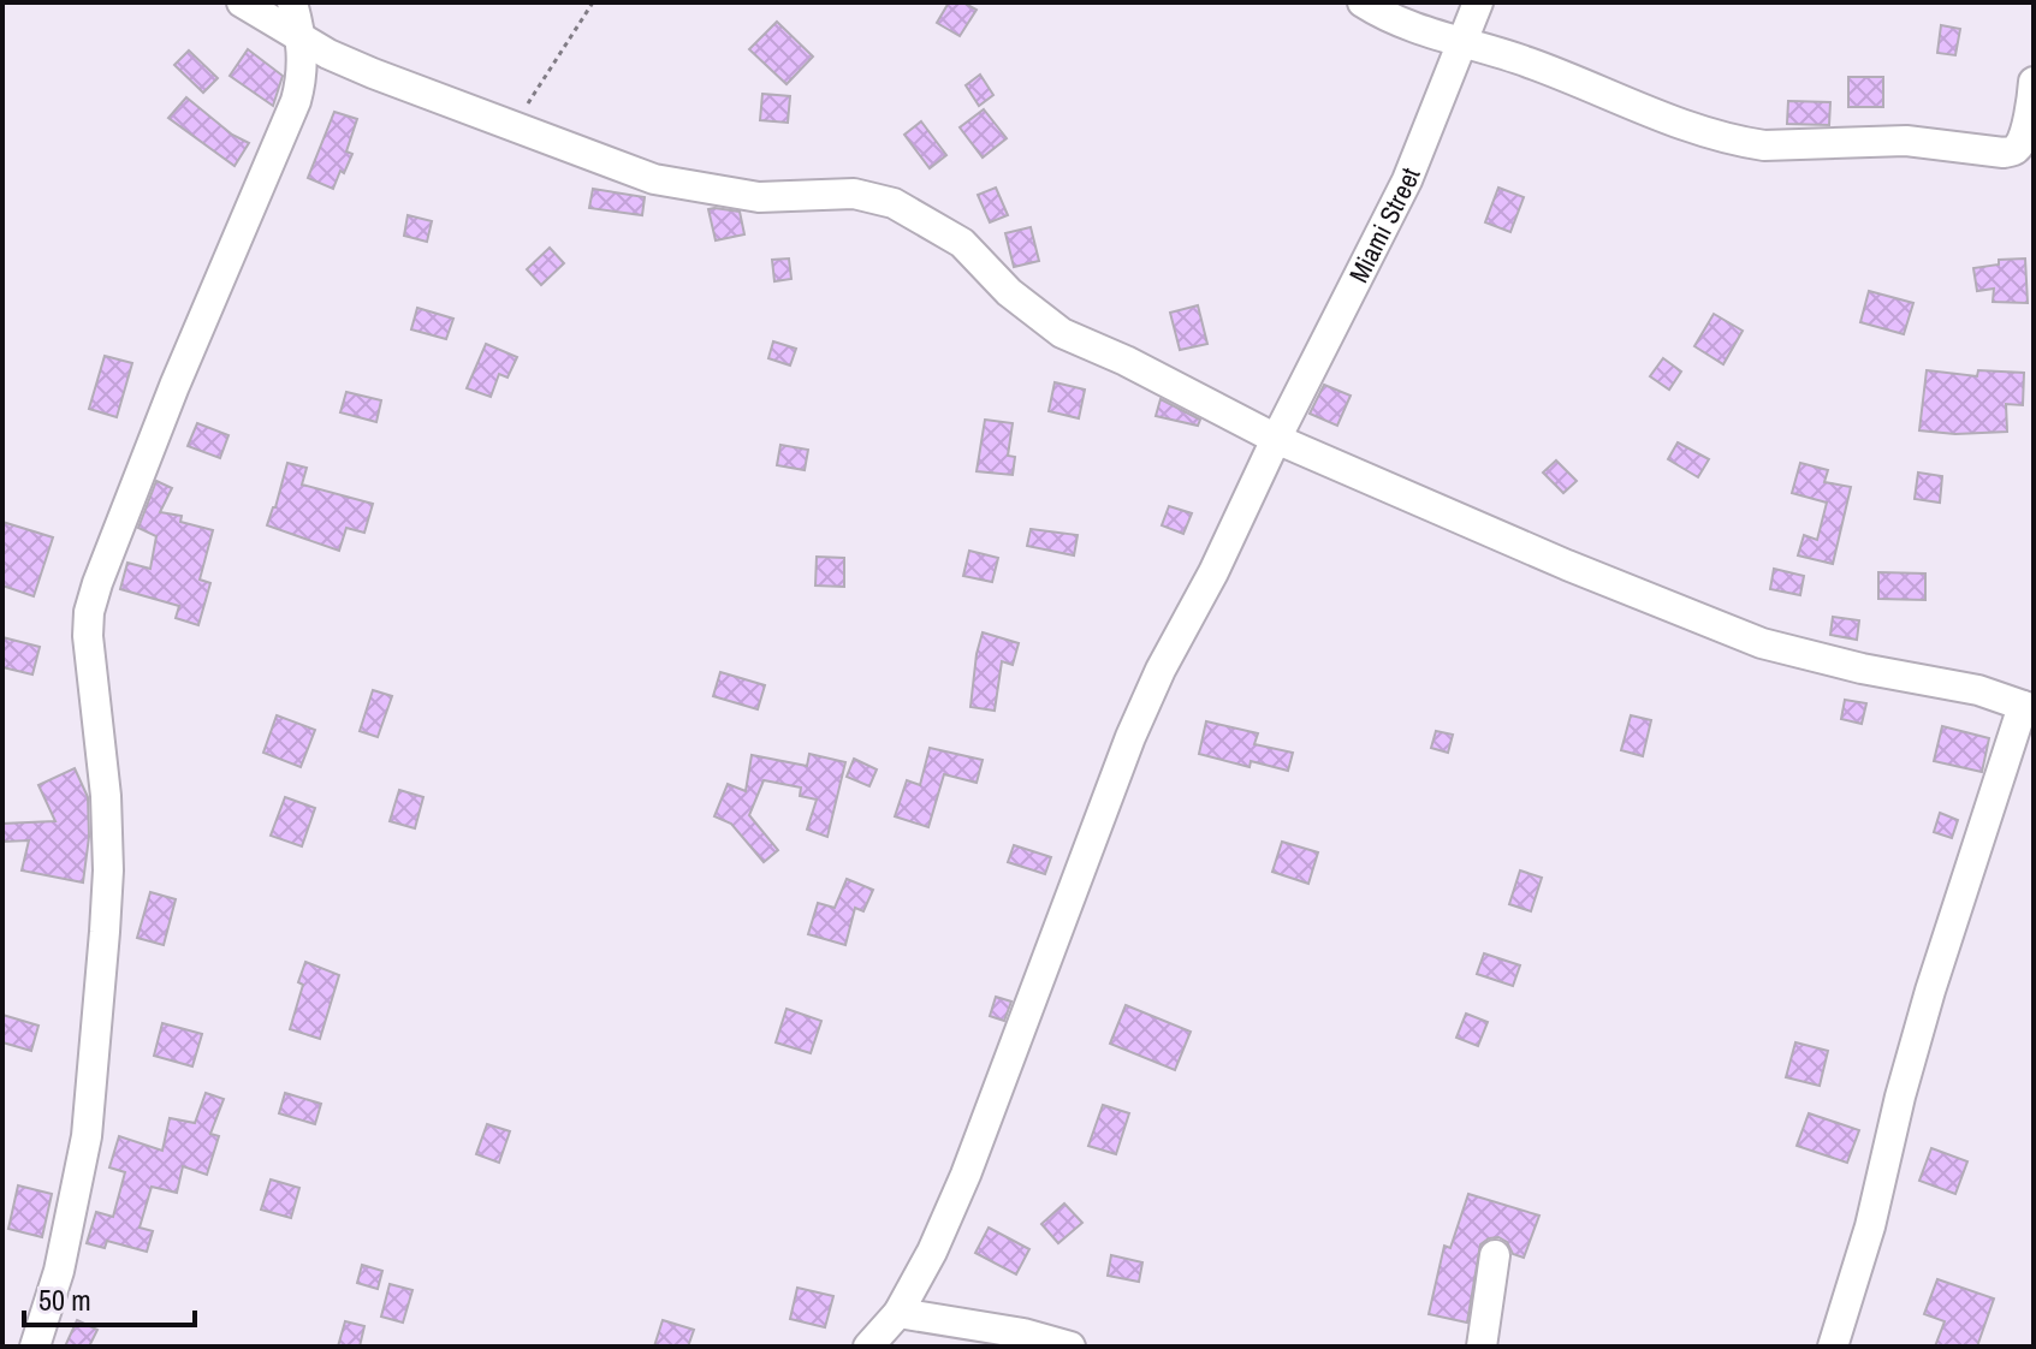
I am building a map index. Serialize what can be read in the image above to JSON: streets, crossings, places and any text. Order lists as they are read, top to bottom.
{
  "streets": {
    "street": ["Miami Street"]
  },
  "scale_bar": "50 m"
}
